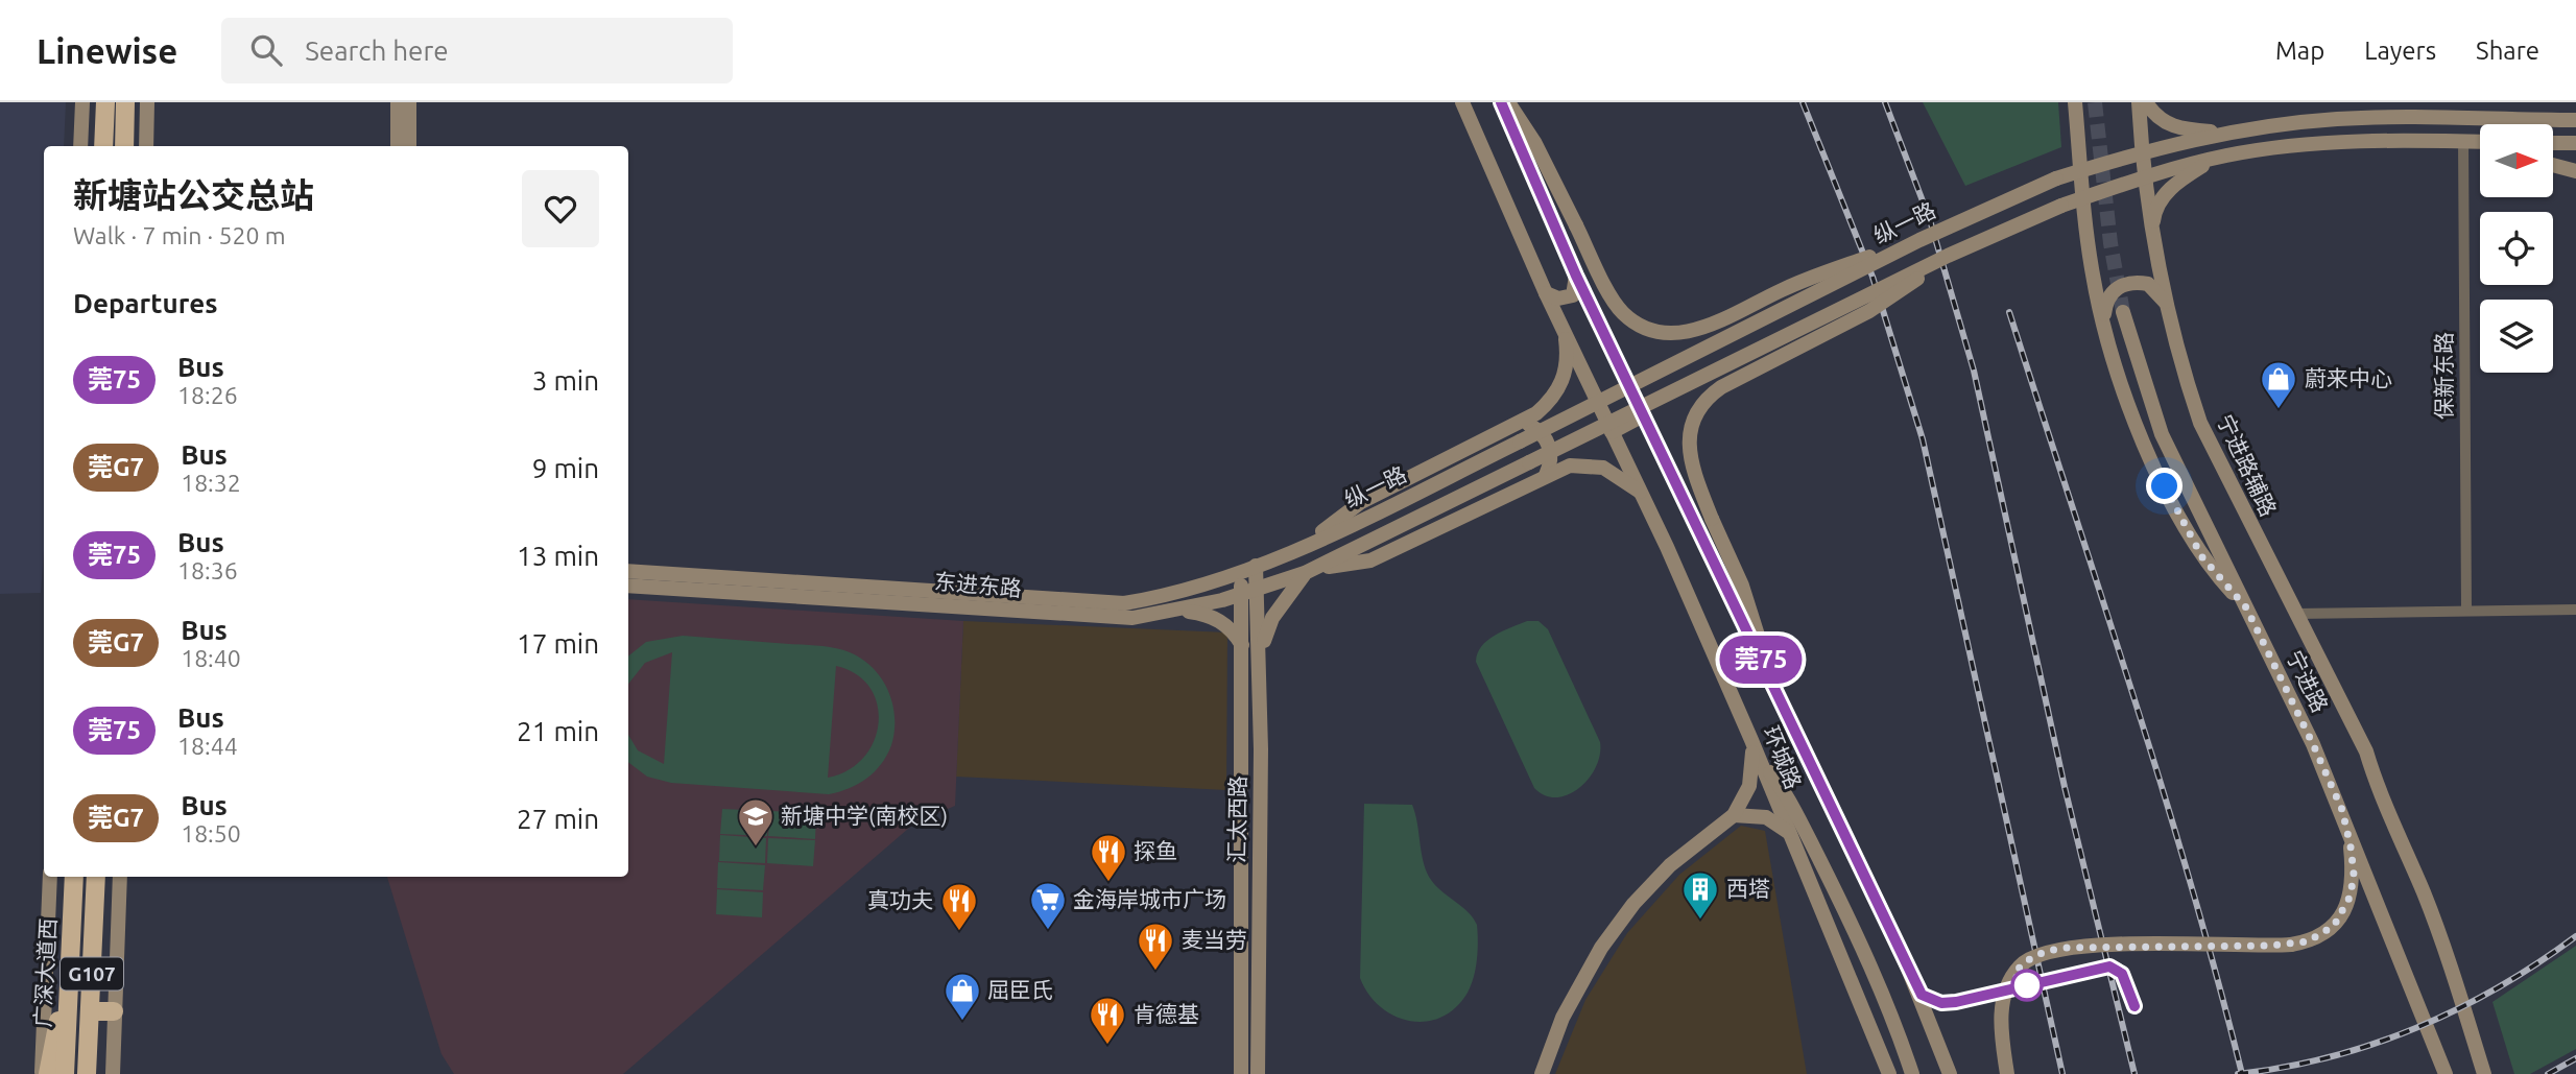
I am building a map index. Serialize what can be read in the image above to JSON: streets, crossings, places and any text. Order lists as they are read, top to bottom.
{
  "streets": {
    "highway": ["广深大道西", "G107"],
    "main road": [
      "纵一路",
      "宁进路辅路",
      "东进东路",
      "宁进路",
      "环城路",
      "汇太西路"
    ],
    "street": ["保新东路"]
  },
  "crossings": [
    ["纵一路", "保新东路"],
    ["纵一路", "宁进路辅路"],
    ["纵一路", "东进东路"],
    ["东进东路", "汇太西路"]
  ],
  "places": {
    "shop": ["蔚来中心", "屈臣氏"],
    "school or university": ["新塘中学(南校区)"],
    "restaurant": [
      "探鱼",
      "真功夫",
      "麦当劳",
      "肯德基"
    ],
    "building": ["西塔"],
    "supermarket": ["金海岸城市广场"]
  },
  "lines": ["bus line 莞75"],
  "north": "right",
  "page": {
    "header": "Linewise",
    "search": "Search here",
    "nav": ["Map", "Layers", "Share"],
    "on_map": "莞75",
    "heading": [
      ["新塘站公交总站", "Walk · 7 min · 520 m"],
      "Departures"
    ],
    "list": [
      {
        "mark": "莞75",
        "name": "Bus",
        "note": "18:26",
        "value": "3 min"
      },
      {
        "mark": "莞G7",
        "name": "Bus",
        "note": "18:32",
        "value": "9 min"
      },
      {
        "mark": "莞75",
        "name": "Bus",
        "note": "18:36",
        "value": "13 min"
      },
      {
        "mark": "莞G7",
        "name": "Bus",
        "note": "18:40",
        "value": "17 min"
      },
      {
        "mark": "莞75",
        "name": "Bus",
        "note": "18:44",
        "value": "21 min"
      },
      {
        "mark": "莞G7",
        "name": "Bus",
        "note": "18:50",
        "value": "27 min"
      }
    ]
  }
}
